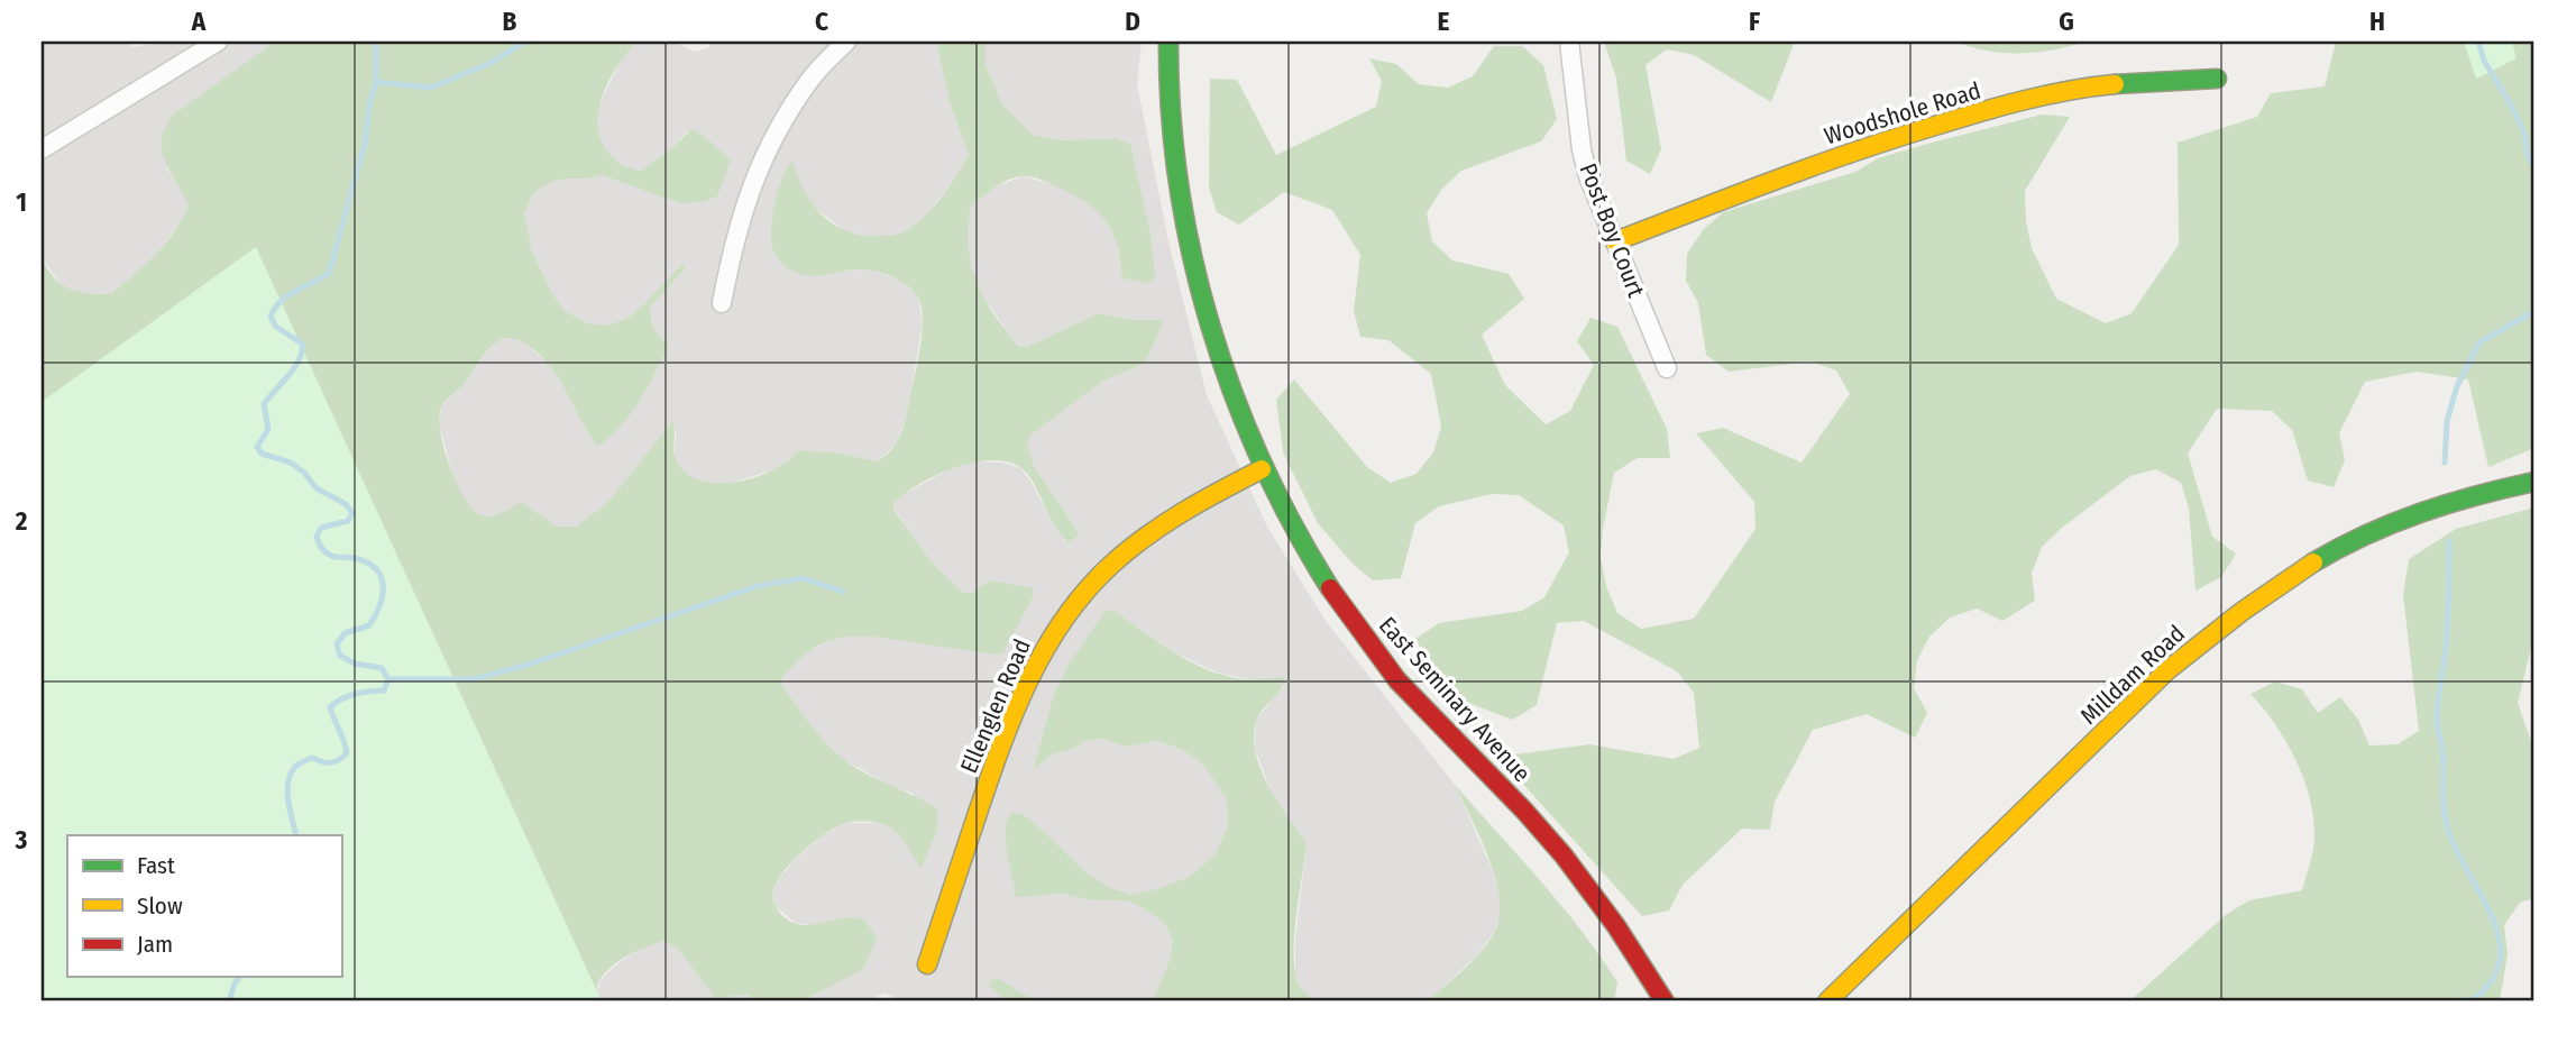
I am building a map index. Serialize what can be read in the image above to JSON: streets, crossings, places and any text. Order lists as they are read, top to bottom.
{
  "streets": {
    "street": [
      "Woodshole Road",
      "Post Boy Court",
      "Milldam Road",
      "East Seminary Avenue",
      "Ellenglen Road"
    ]
  },
  "crossings": [
    ["Woodshole Road", "Post Boy Court"],
    ["East Seminary Avenue", "Ellenglen Road"]
  ],
  "legend": ["Fast", "Slow", "Jam"],
  "grid": {
    "columns": [
      "A",
      "B",
      "C",
      "D",
      "E",
      "F",
      "G",
      "H"
    ],
    "rows": ["1", "2", "3"]
  }
}
